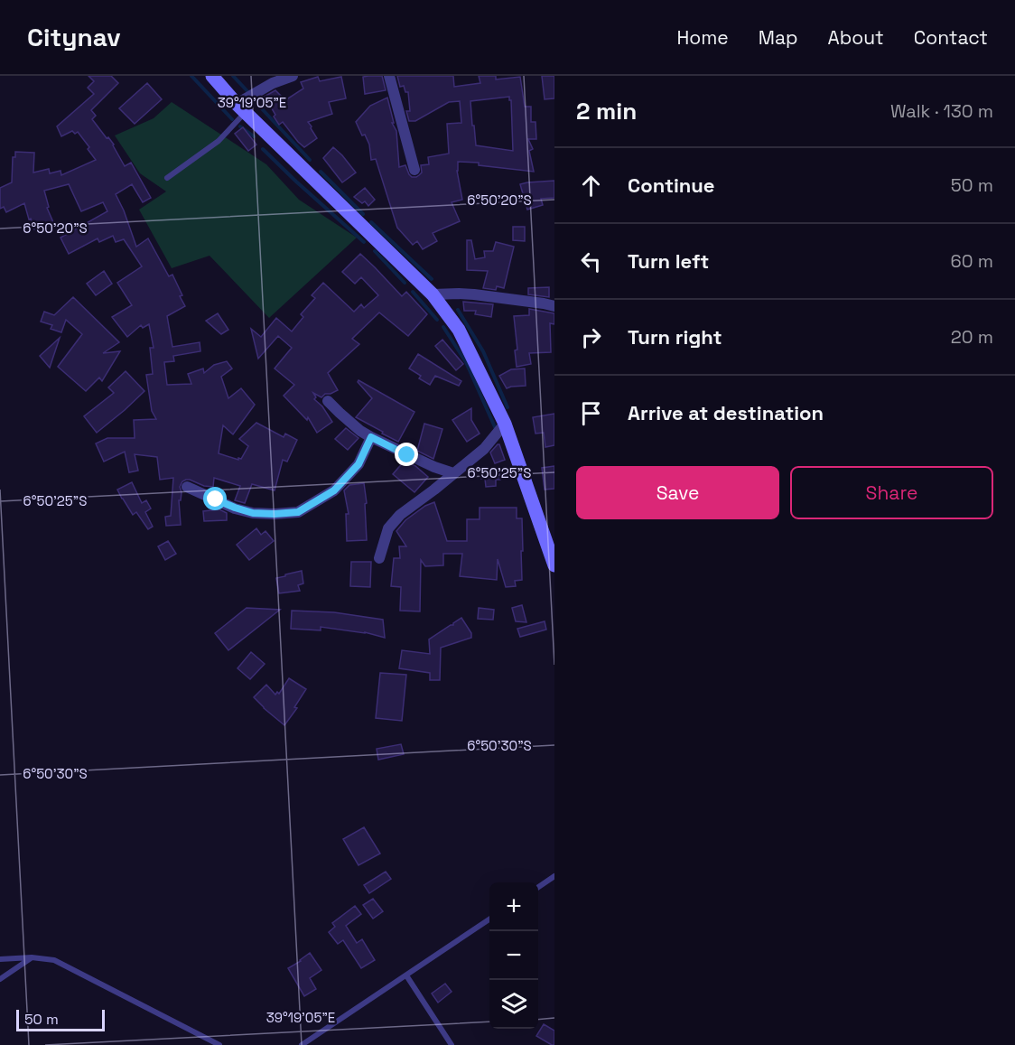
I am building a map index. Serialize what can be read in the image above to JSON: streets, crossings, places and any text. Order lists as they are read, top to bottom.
{
  "scale_bar": "50 m",
  "page": {
    "header": "Citynav",
    "nav": [
      "Home",
      "Map",
      "About",
      "Contact"
    ],
    "heading": ["2 min", "Walk · 130 m"],
    "list": [
      ["Continue", "50 m"],
      ["Turn left", "60 m"],
      ["Turn right", "20 m"],
      "Arrive at destination"
    ],
    "buttons": ["Save", "Share"],
    "map_buttons": ["+", "−"],
    "scale": "50 m"
  },
  "coordinates": [
    "39°19'05\"E",
    "6°50'20\"S",
    "6°50'25\"S",
    "6°50'30\"S"
  ]
}
